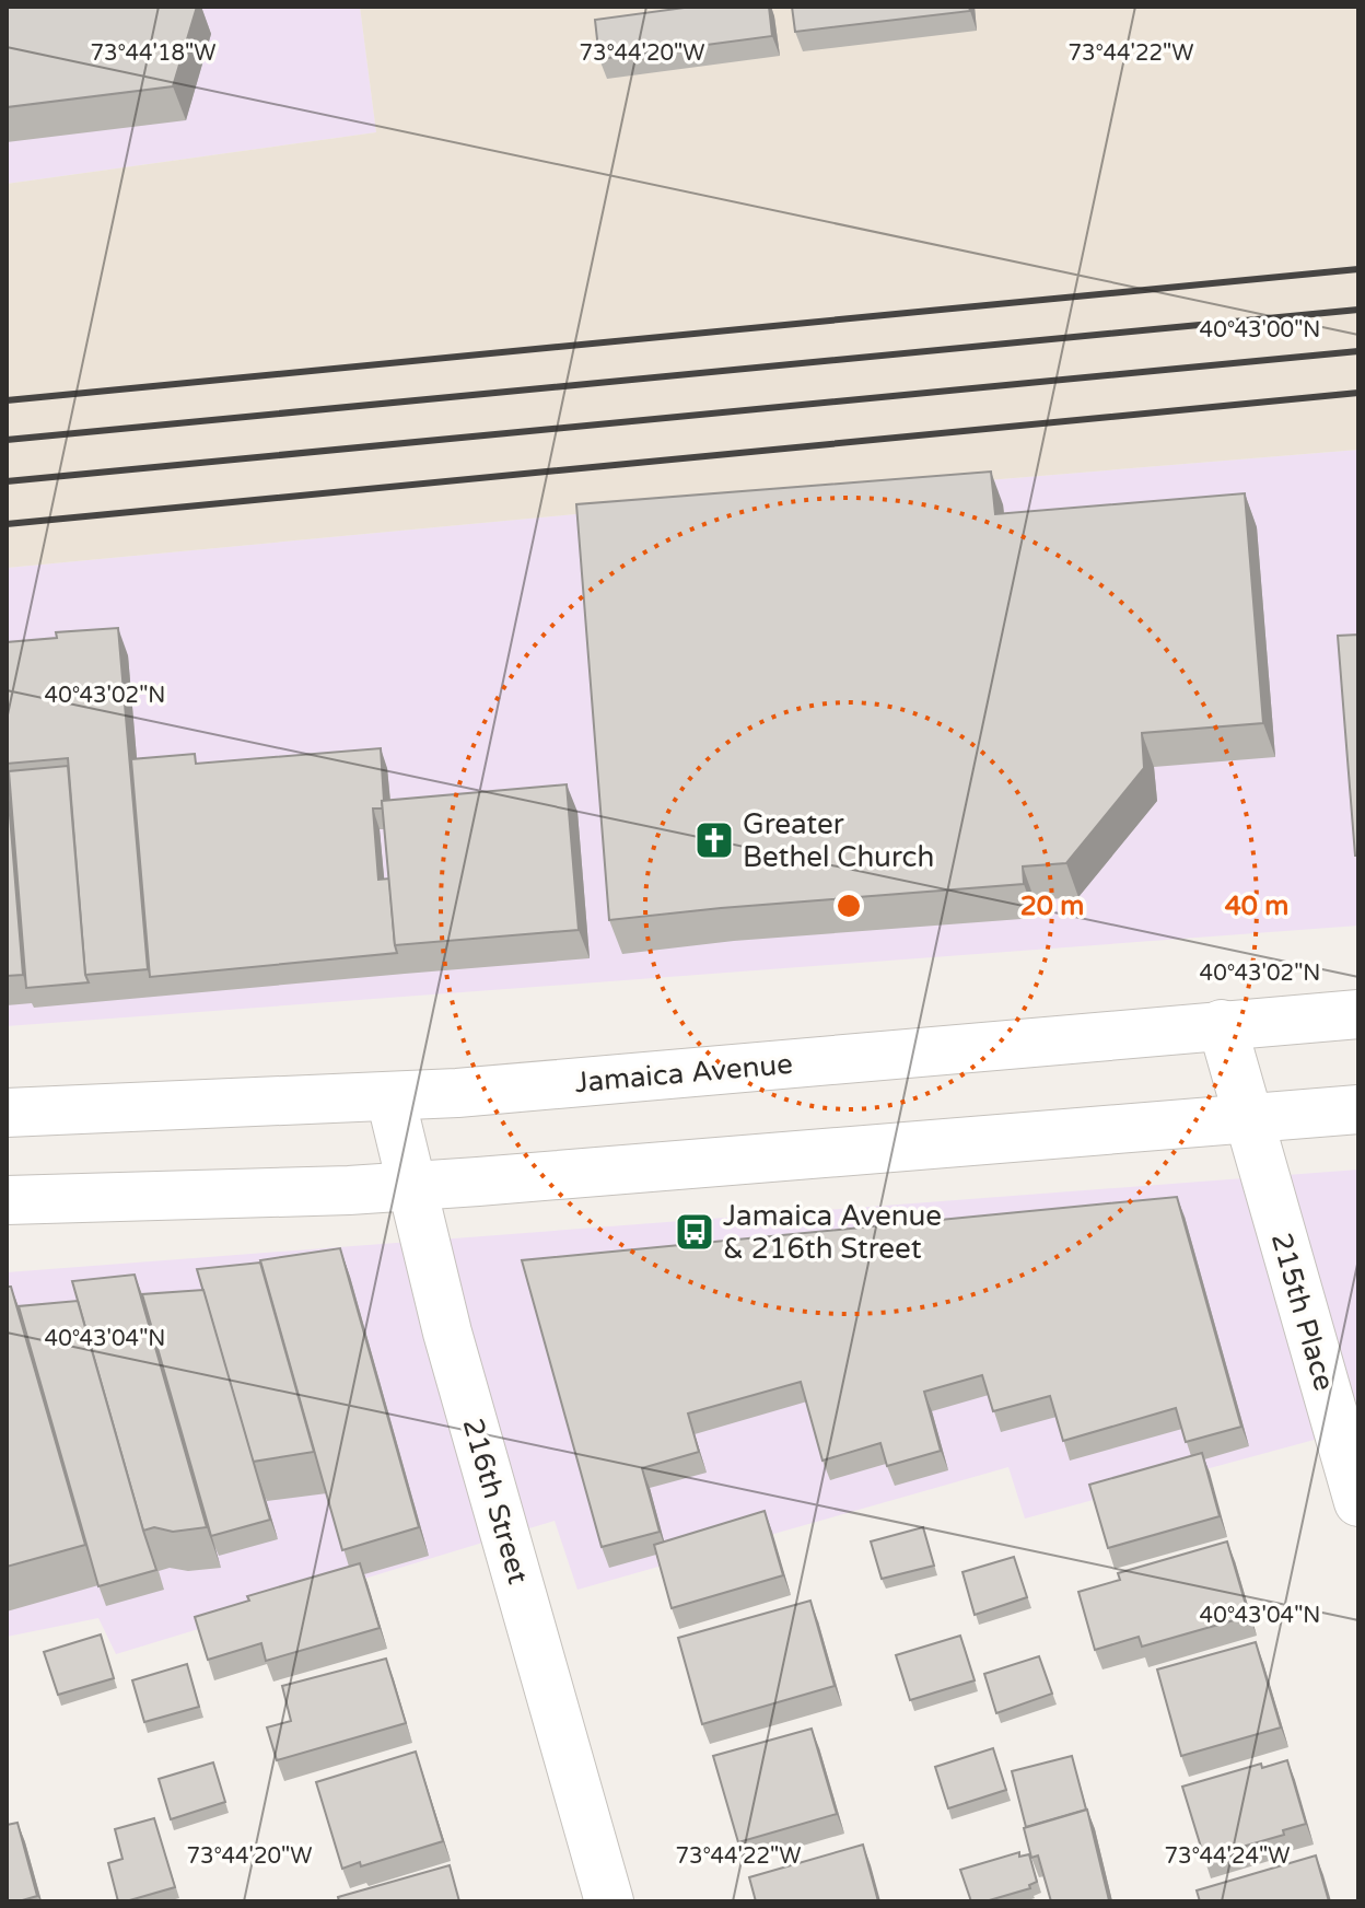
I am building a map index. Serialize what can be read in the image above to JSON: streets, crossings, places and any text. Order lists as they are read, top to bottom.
{
  "streets": {
    "main road": ["Jamaica Avenue", "215th Place", "216th Street"]
  },
  "crossings": [
    ["Jamaica Avenue", "215th Place"],
    ["Jamaica Avenue", "216th Street"]
  ],
  "places": {
    "church": ["Greater Bethel Church"],
    "bus stop": ["Jamaica Avenue & 216th Street"]
  },
  "coordinates": [
    "73°44'18\"W",
    "73°44'20\"W",
    "73°44'22\"W",
    "40°43'00\"N",
    "40°43'02\"N",
    "40°43'04\"N",
    "73°44'24\"W"
  ],
  "rings": ["20 m", "40 m"]
}
